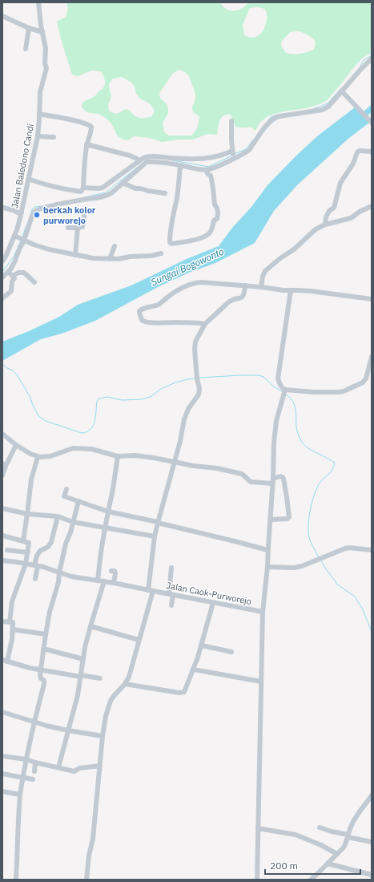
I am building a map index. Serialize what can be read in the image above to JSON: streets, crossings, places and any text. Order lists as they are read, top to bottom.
{
  "streets": {
    "street": ["Jalan Baledono Candi", "Jalan Caok-Purworejo"]
  },
  "water": ["Sungai Bogowonto"],
  "places": ["berkah kolor purworejo"],
  "scale_bar": "200 m"
}
